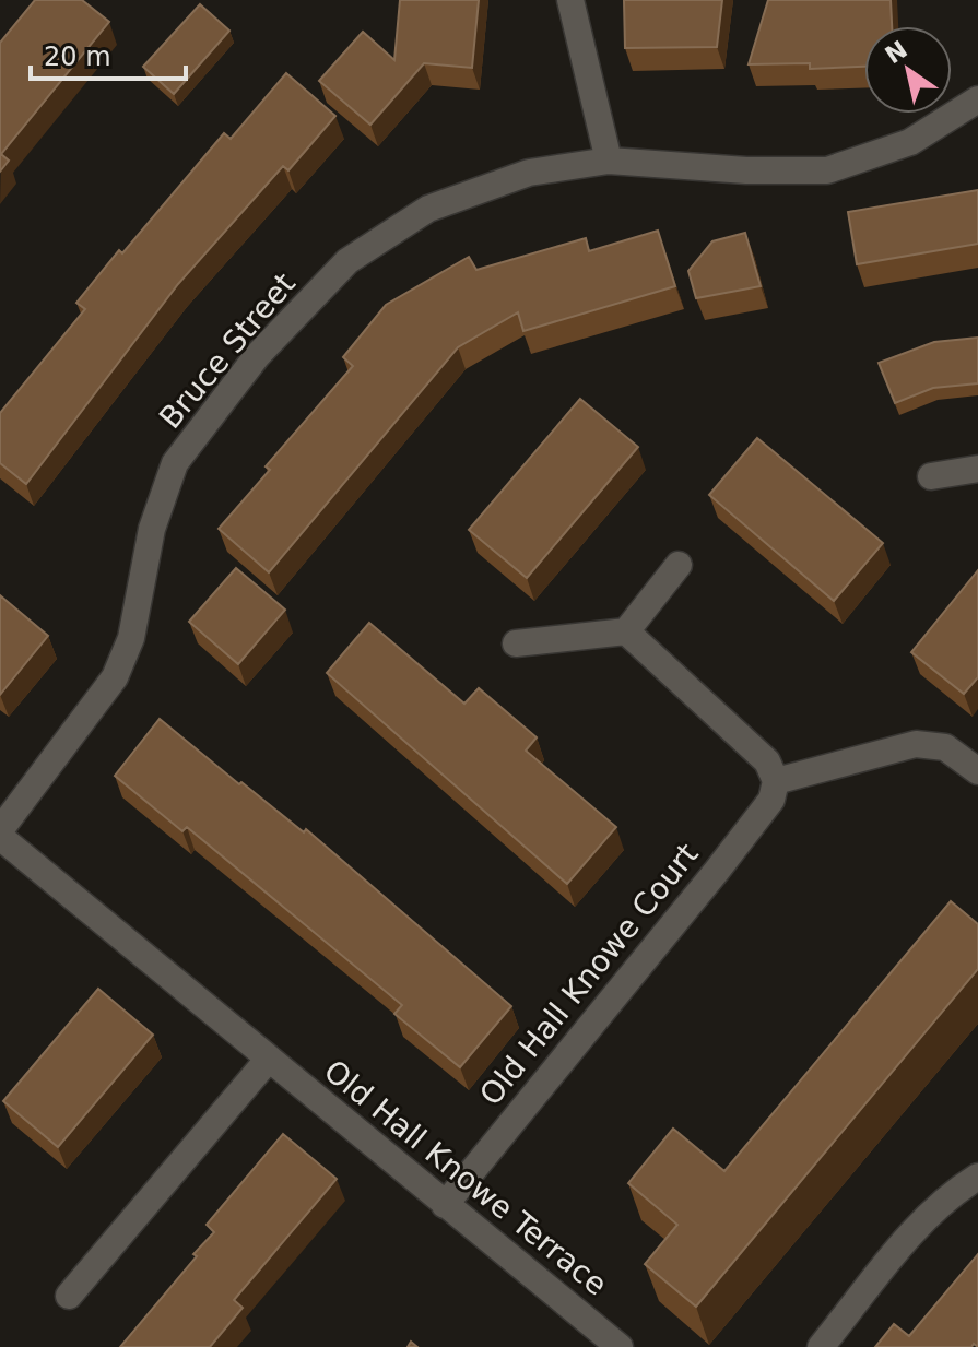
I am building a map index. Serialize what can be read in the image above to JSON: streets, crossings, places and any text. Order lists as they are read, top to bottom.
{
  "streets": {
    "street": ["Bruce Street", "Old Hall Knowe Court", "Old Hall Knowe Terrace"]
  },
  "crossings": [
    ["Old Hall Knowe Court", "Old Hall Knowe Terrace"]
  ],
  "scale_bar": "20 m",
  "north": "top left"
}
